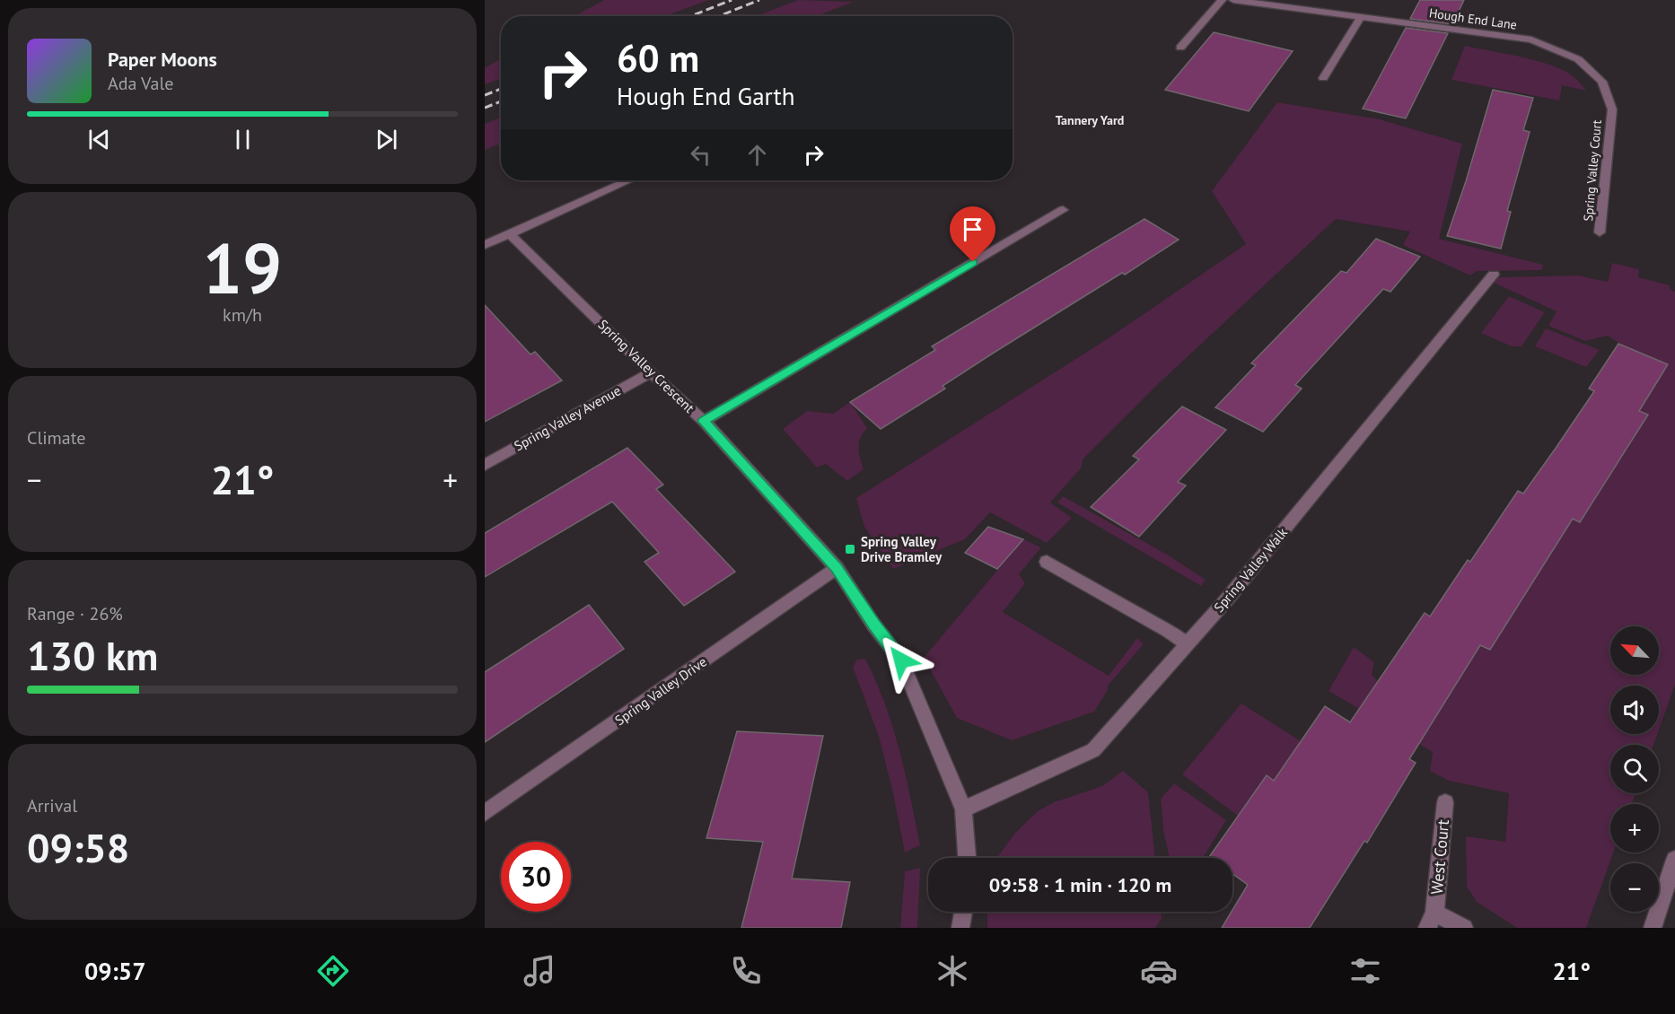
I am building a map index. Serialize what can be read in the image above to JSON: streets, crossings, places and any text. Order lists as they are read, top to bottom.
{
  "streets": {
    "street": [
      "Hough End Lane",
      "Spring Valley Court",
      "Spring Valley Crescent",
      "Spring Valley Avenue",
      "Spring Valley Walk",
      "Spring Valley Drive",
      "West Court"
    ]
  },
  "crossings": [
    ["Hough End Lane", "Spring Valley Court"],
    ["Spring Valley Crescent", "Spring Valley Avenue"],
    ["Spring Valley Crescent", "Spring Valley Walk"],
    ["Spring Valley Crescent", "Spring Valley Drive"]
  ],
  "districts": ["Tannery Yard"],
  "places": {
    "transit": ["Spring Valley Drive Bramley"]
  },
  "north": "top left",
  "page": {
    "turn": ["60 m", "Hough End Garth"],
    "song": ["Paper Moons", "Ada Vale"],
    "tile": [
      ["19", "km/h"],
      "Climate",
      ["Range · 26%", "130 km"],
      ["Arrival", "09:58"]
    ],
    "heat": ["−", "21°", "+"],
    "map_buttons": ["+", "−"],
    "limit": "30",
    "trip": "09:58 · 1 min · 120 m",
    "tabs": ["09:57", "21°"]
  }
}
